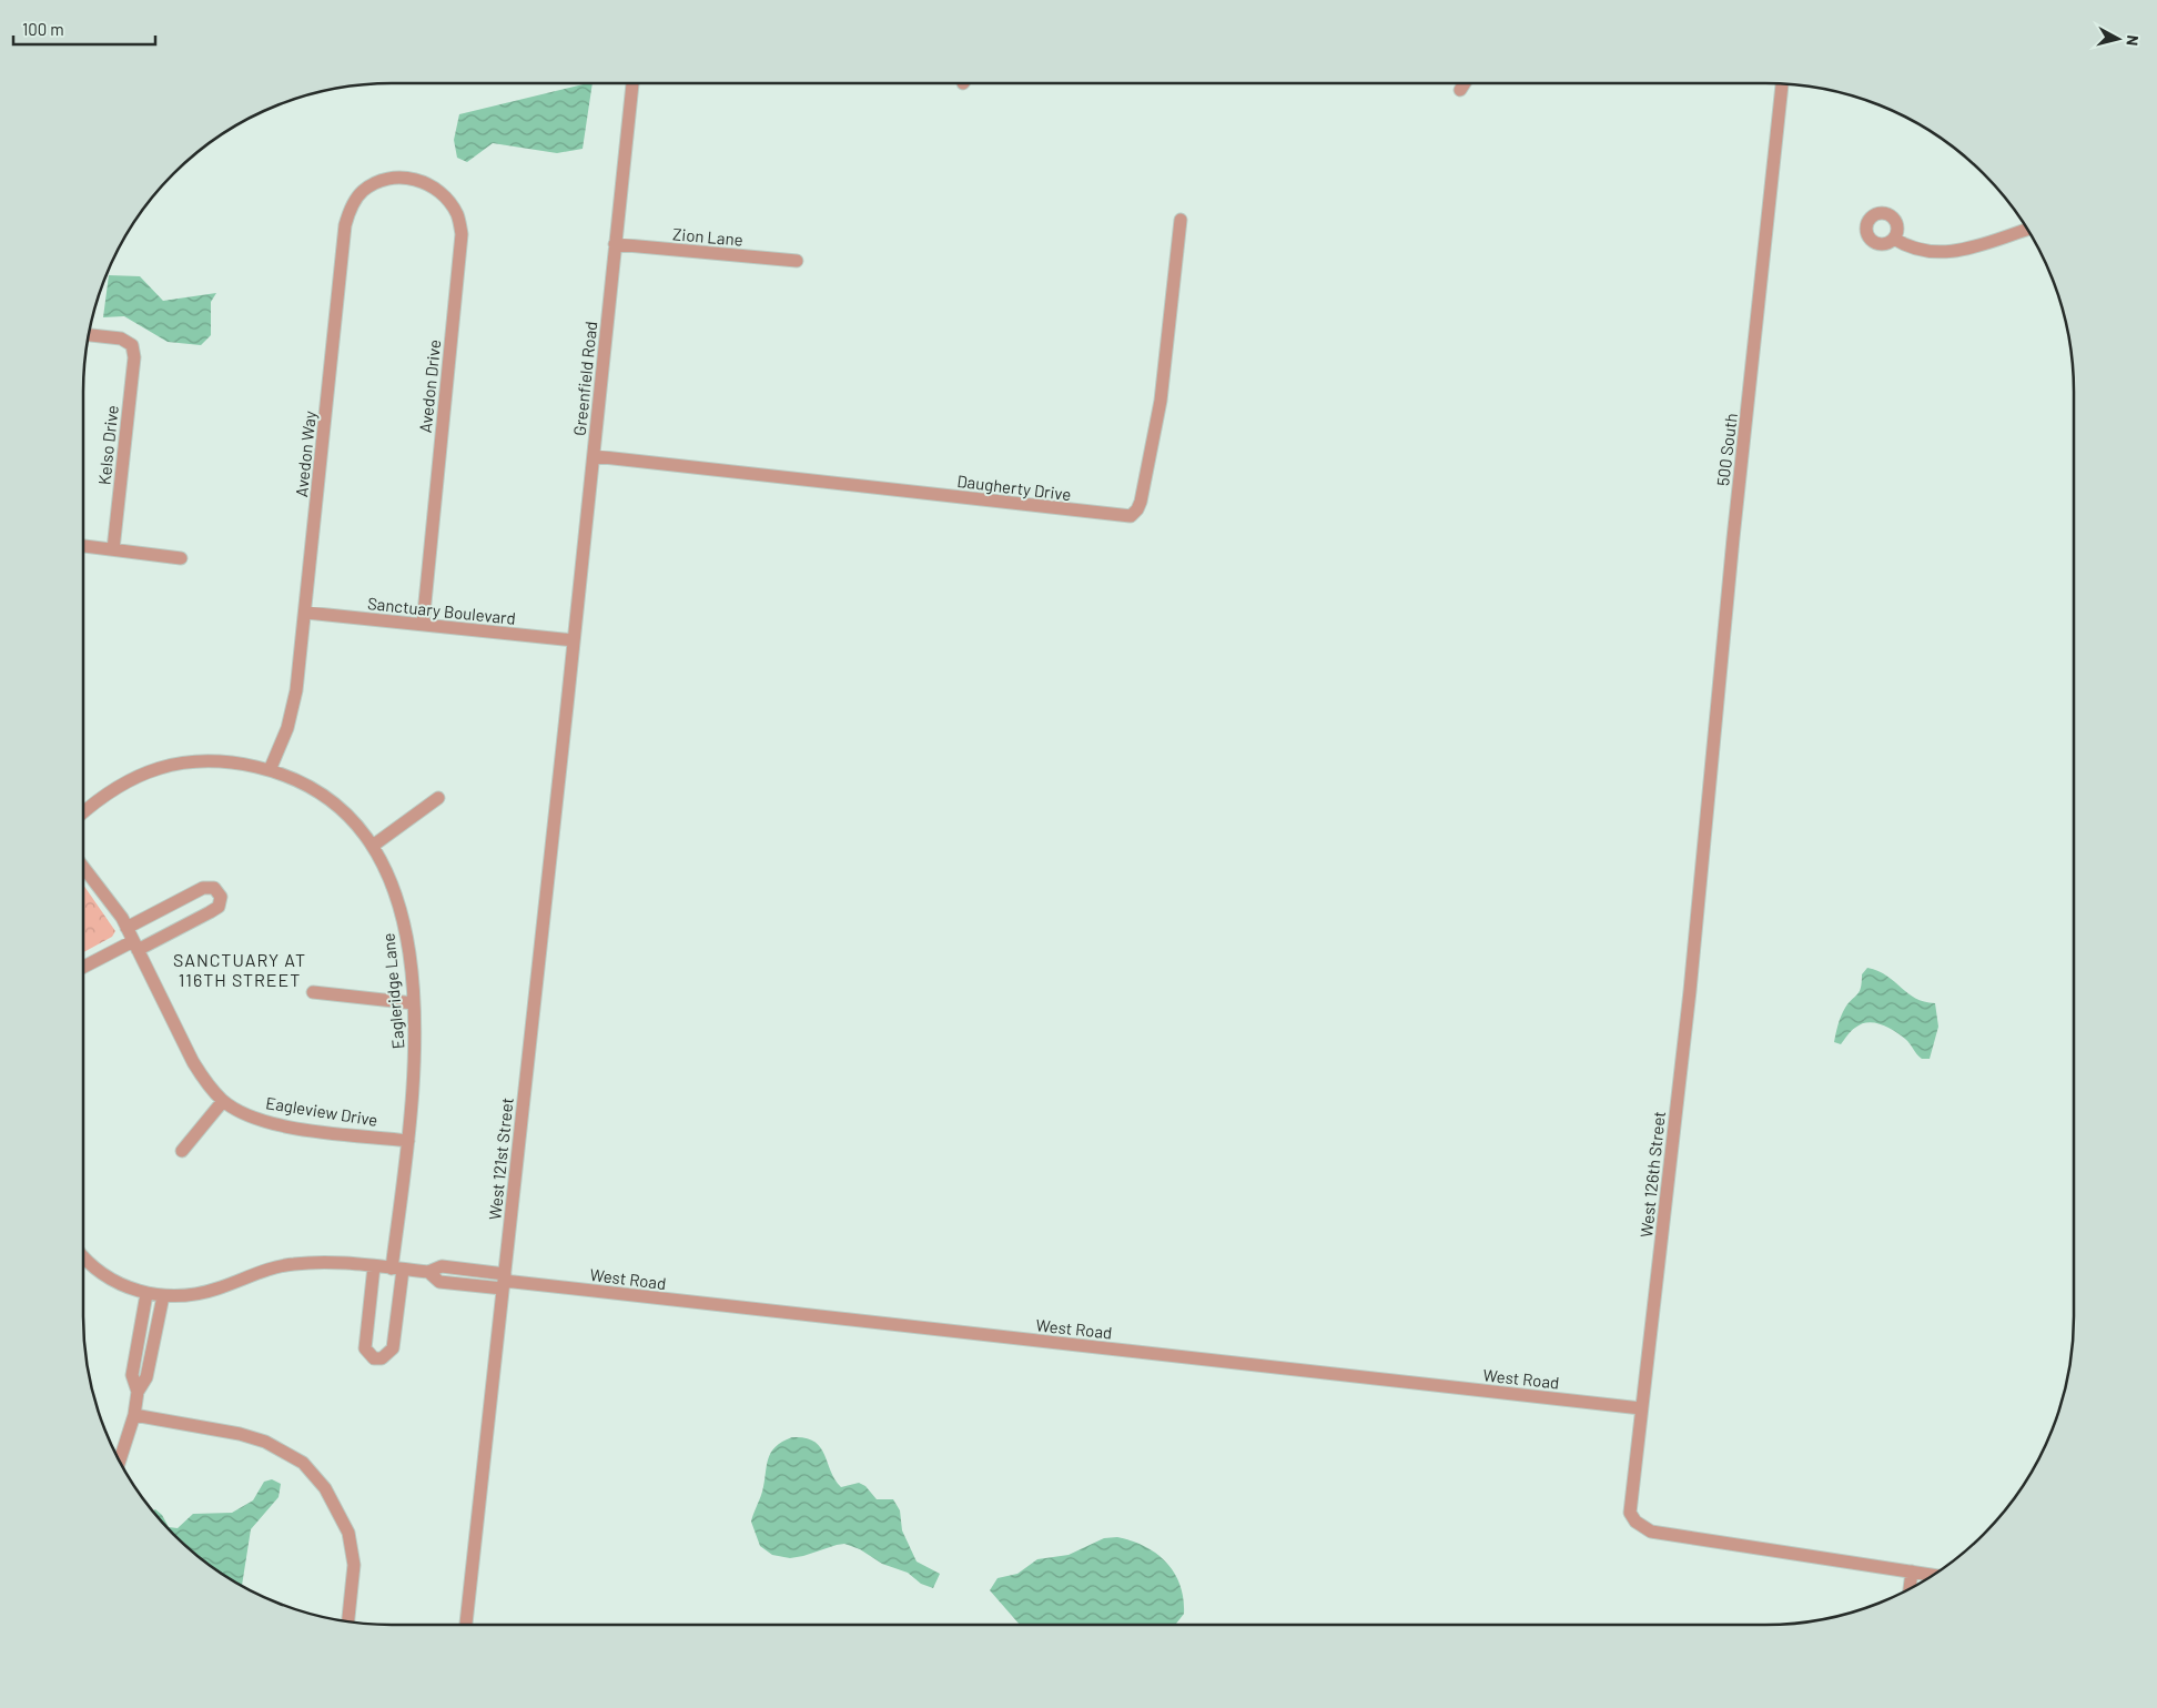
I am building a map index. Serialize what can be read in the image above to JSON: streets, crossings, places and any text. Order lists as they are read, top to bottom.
{
  "streets": {
    "street": [
      "Zion Lane",
      "Greenfield Road",
      "Avedon Drive",
      "Kelso Drive",
      "500 South",
      "Avedon Way",
      "Daugherty Drive",
      "Sanctuary Boulevard",
      "Eagleridge Lane",
      "Eagleview Drive",
      "West 121st Street",
      "West 126th Street",
      "West Road"
    ]
  },
  "crossings": [
    ["Zion Lane", "Greenfield Road"],
    ["Greenfield Road", "Daugherty Drive"],
    ["Greenfield Road", "Sanctuary Boulevard"],
    ["Greenfield Road", "West 121st Street"],
    ["Avedon Drive", "Avedon Way"],
    ["Avedon Drive", "Sanctuary Boulevard"],
    ["500 South", "West 126th Street"],
    ["Avedon Way", "Sanctuary Boulevard"],
    ["Avedon Way", "Eagleridge Lane"],
    ["Eagleridge Lane", "Eagleview Drive"],
    ["Eagleridge Lane", "West Road"],
    ["West 121st Street", "West Road"],
    ["West 126th Street", "West Road"]
  ],
  "districts": ["SANCTUARY AT 116TH STREET"],
  "scale_bar": "100 m",
  "north": "right"
}
